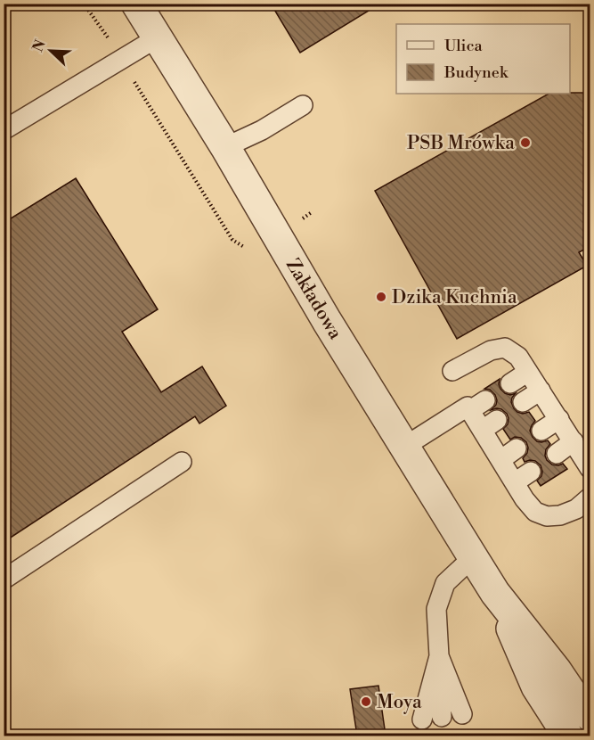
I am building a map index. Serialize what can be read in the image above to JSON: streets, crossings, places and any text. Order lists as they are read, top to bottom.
{
  "streets": {
    "street": ["Zakładowa"]
  },
  "places": ["PSB Mrówka", "Dzika Kuchnia", "Moya"],
  "legend": ["Ulica", "Budynek"],
  "north": "top left"
}
